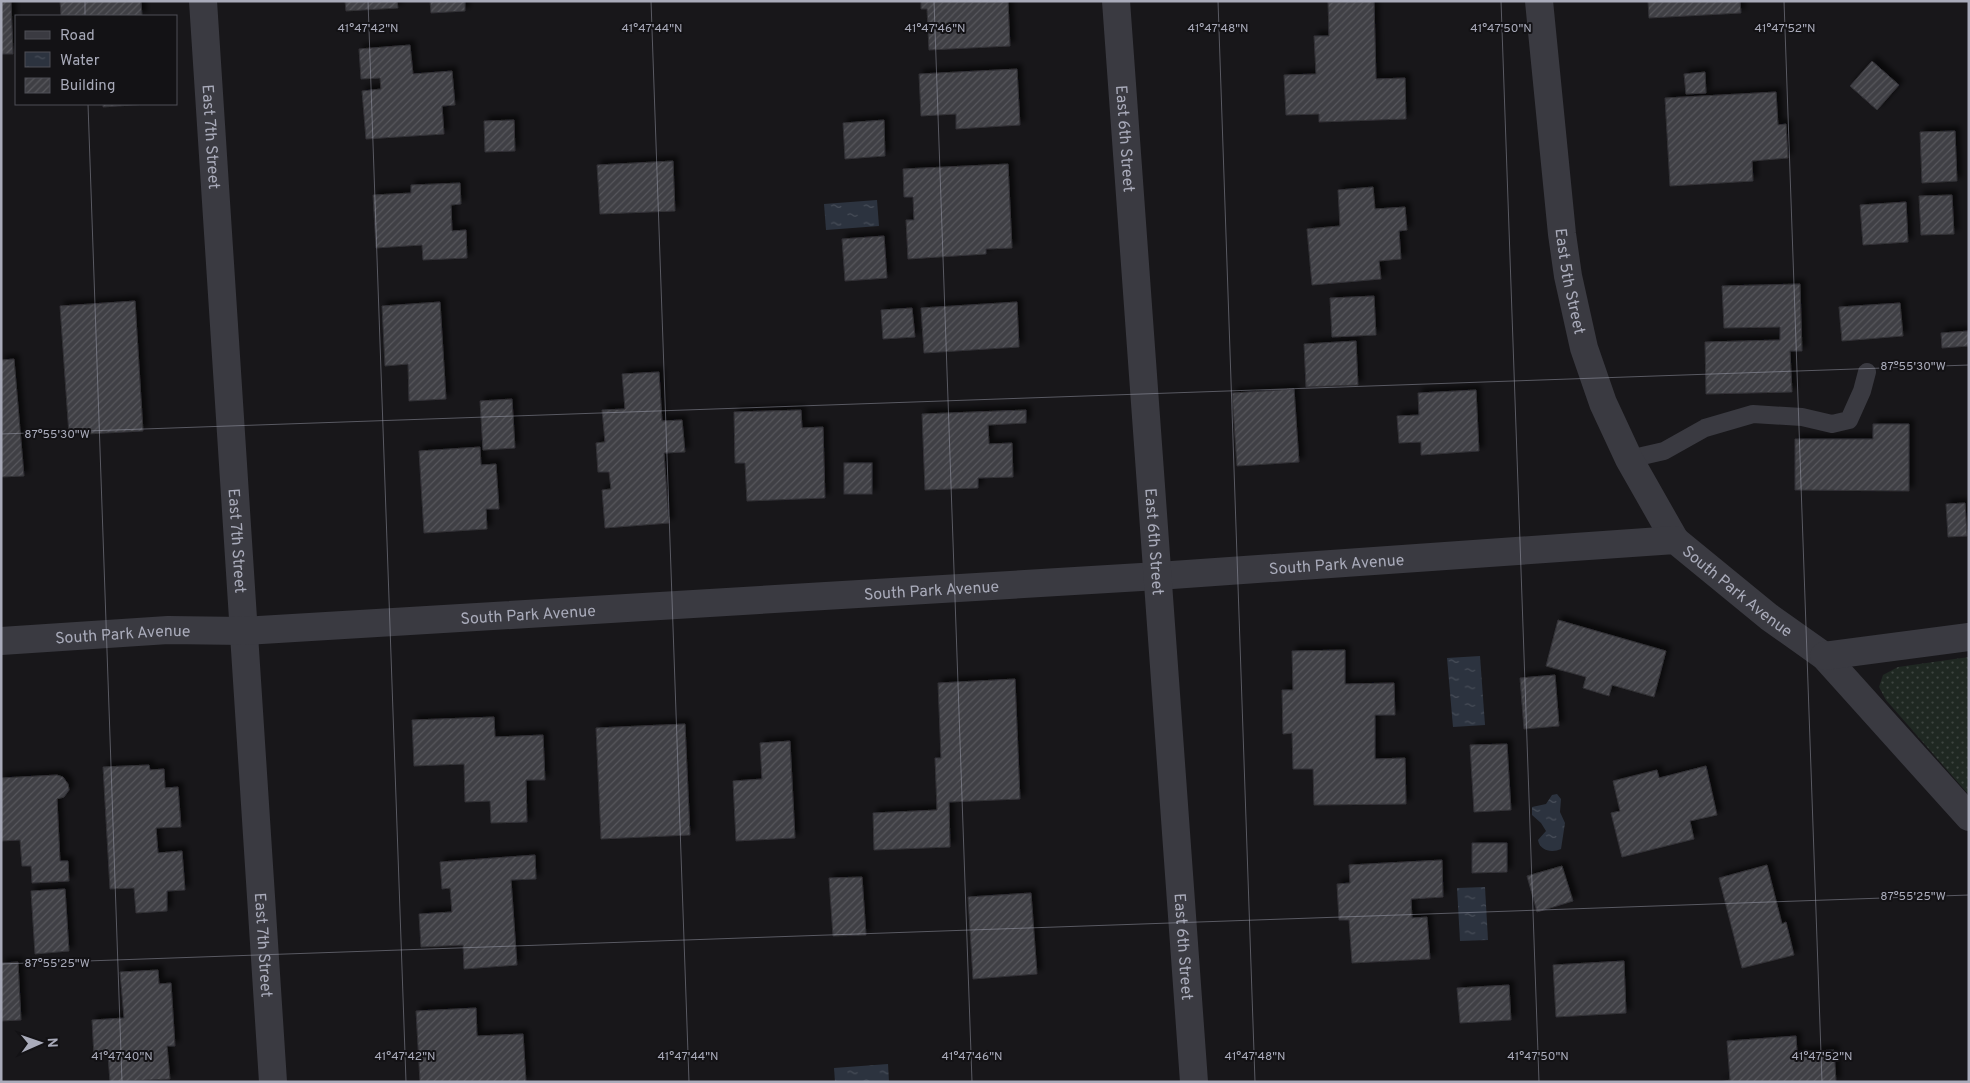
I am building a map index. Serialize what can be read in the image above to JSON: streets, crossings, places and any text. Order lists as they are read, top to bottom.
{
  "streets": {
    "street": [
      "East 7th Street",
      "East 6th Street",
      "East 5th Street",
      "South Park Avenue"
    ]
  },
  "crossings": [
    ["East 7th Street", "South Park Avenue"],
    ["East 6th Street", "South Park Avenue"],
    ["East 5th Street", "South Park Avenue"]
  ],
  "legend": ["Road", "Water", "Building"],
  "north": "right",
  "coordinates": [
    "41°47'42\"N",
    "41°47'44\"N",
    "41°47'46\"N",
    "41°47'48\"N",
    "41°47'50\"N",
    "41°47'52\"N",
    "87°55'30\"W",
    "87°55'25\"W",
    "41°47'40\"N"
  ]
}
